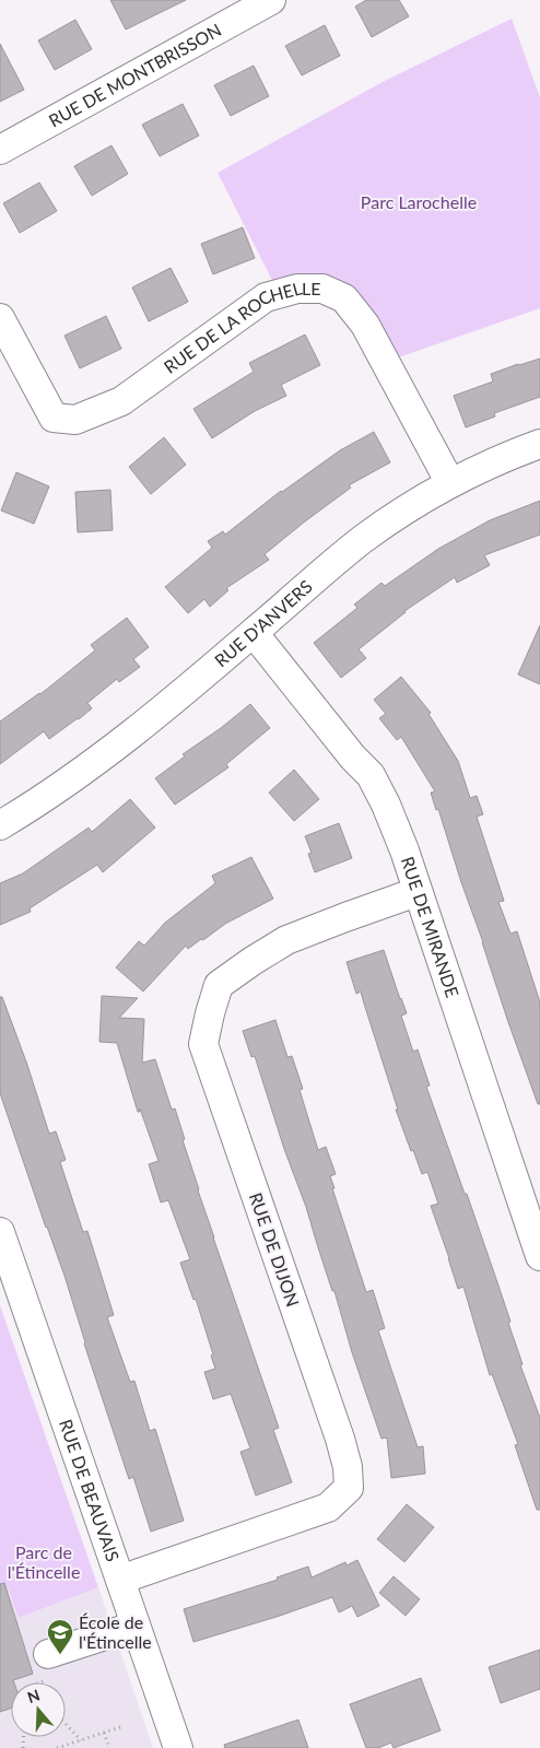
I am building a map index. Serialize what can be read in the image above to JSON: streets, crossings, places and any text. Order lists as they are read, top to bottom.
{
  "streets": {
    "street": [
      "RUE DE MONTBRISSON",
      "RUE DE LA ROCHELLE",
      "RUE D'ANVERS",
      "RUE DE MIRANDE",
      "RUE DE DIJON",
      "RUE DE BEAUVAIS"
    ]
  },
  "crossings": [
    ["RUE DE LA ROCHELLE", "RUE D'ANVERS"],
    ["RUE D'ANVERS", "RUE DE MIRANDE"],
    ["RUE DE MIRANDE", "RUE DE DIJON"],
    ["RUE DE DIJON", "RUE DE BEAUVAIS"]
  ],
  "parks": ["Parc Larochelle", "Parc de l'Étincelle"],
  "places": {
    "school or university": ["École de l'Étincelle"]
  },
  "north": "top"
}
